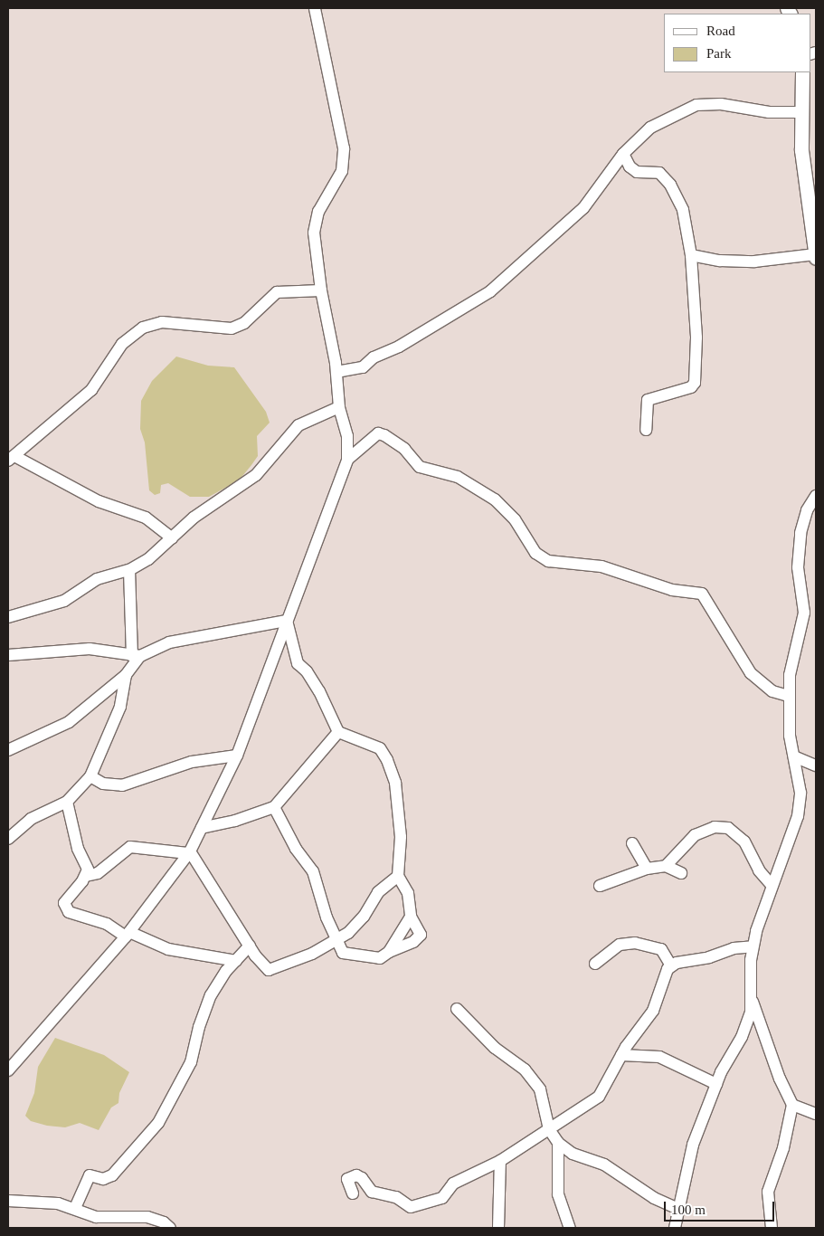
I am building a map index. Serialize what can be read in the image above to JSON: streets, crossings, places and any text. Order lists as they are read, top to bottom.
{
  "legend": ["Road", "Park"],
  "scale_bar": "100 m"
}
